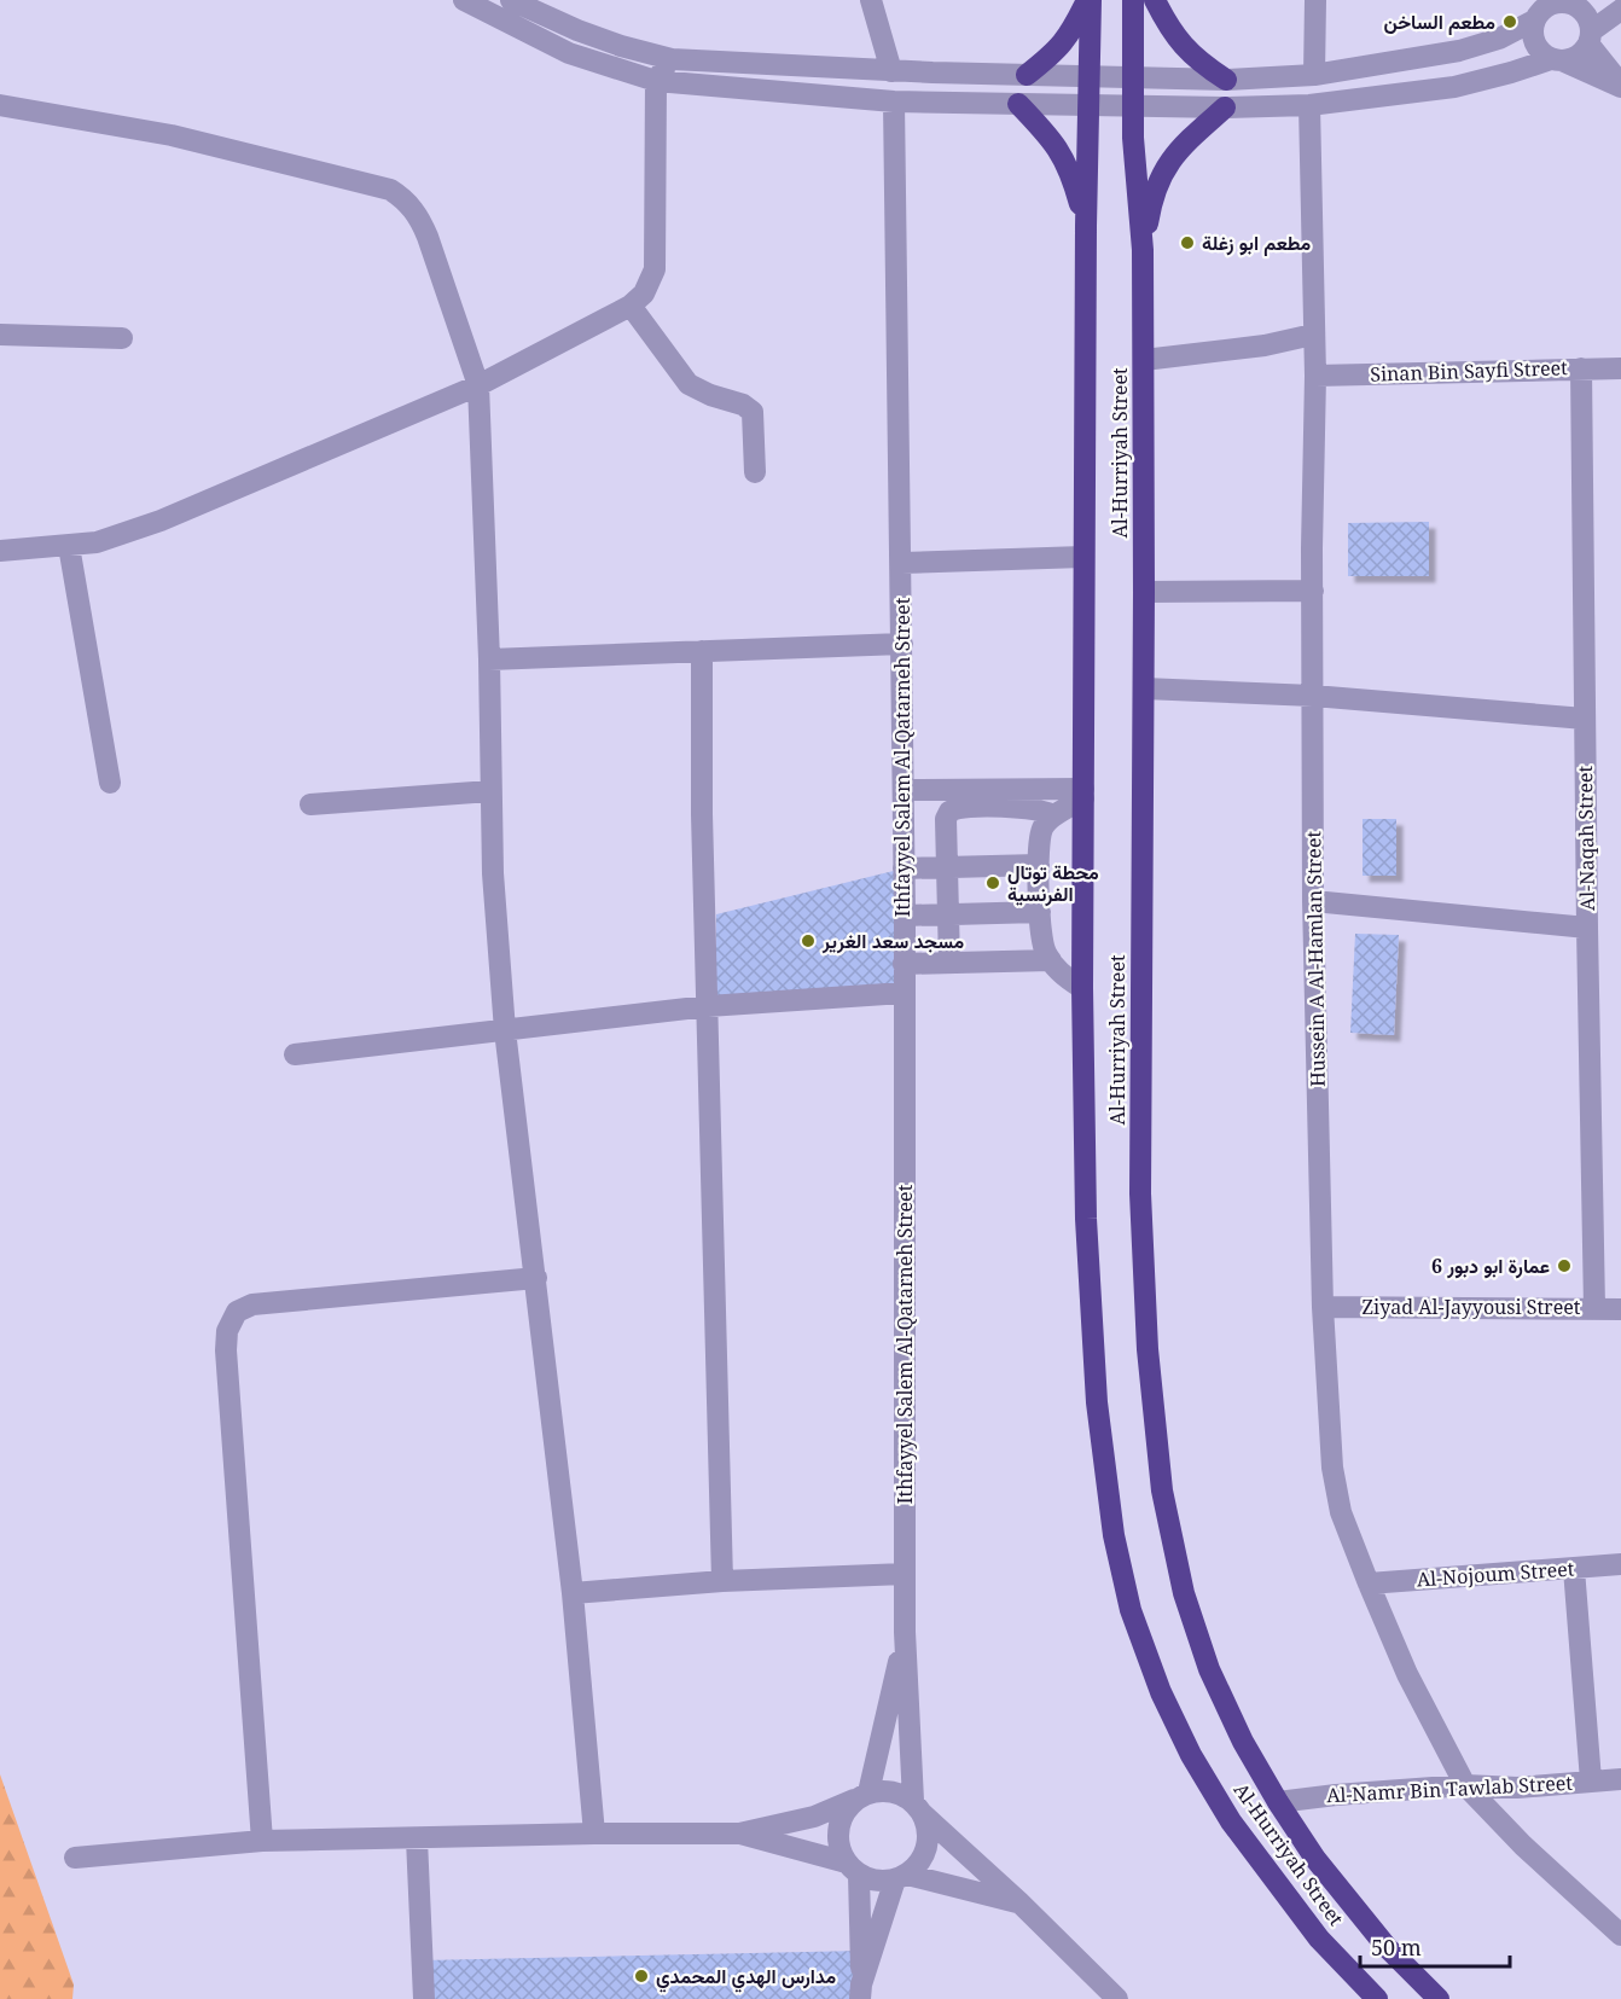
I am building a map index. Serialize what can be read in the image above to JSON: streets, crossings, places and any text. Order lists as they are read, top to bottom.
{
  "streets": {
    "highway": ["Al-Hurriyah Street"],
    "street": [
      "Sinan Bin Sayfi Street",
      "Ithfayyel Salem Al-Qatarneh Street",
      "Al-Naqah Street",
      "Hussein A Al-Hamlan Street",
      "Ziyad Al-Jayyousi Street",
      "Al-Nojoum Street",
      "Al-Namr Bin Tawlab Street"
    ]
  },
  "crossings": [
    ["Sinan Bin Sayfi Street", "Al-Naqah Street"],
    ["Sinan Bin Sayfi Street", "Hussein A Al-Hamlan Street"],
    ["Al-Hurriyah Street", "Al-Namr Bin Tawlab Street"],
    ["Al-Naqah Street", "Ziyad Al-Jayyousi Street"],
    ["Hussein A Al-Hamlan Street", "Ziyad Al-Jayyousi Street"],
    ["Hussein A Al-Hamlan Street", "Al-Nojoum Street"],
    ["Hussein A Al-Hamlan Street", "Al-Namr Bin Tawlab Street"]
  ],
  "places": [
    "مطعم الساخن",
    "مطعم ابو زغلة",
    "محطة توتال الفرنسية",
    "مسجد سعد الغرير",
    "عمارة ابو دبور 6",
    "مدارس الهدي المحمدي"
  ],
  "scale_bar": "50 m"
}
